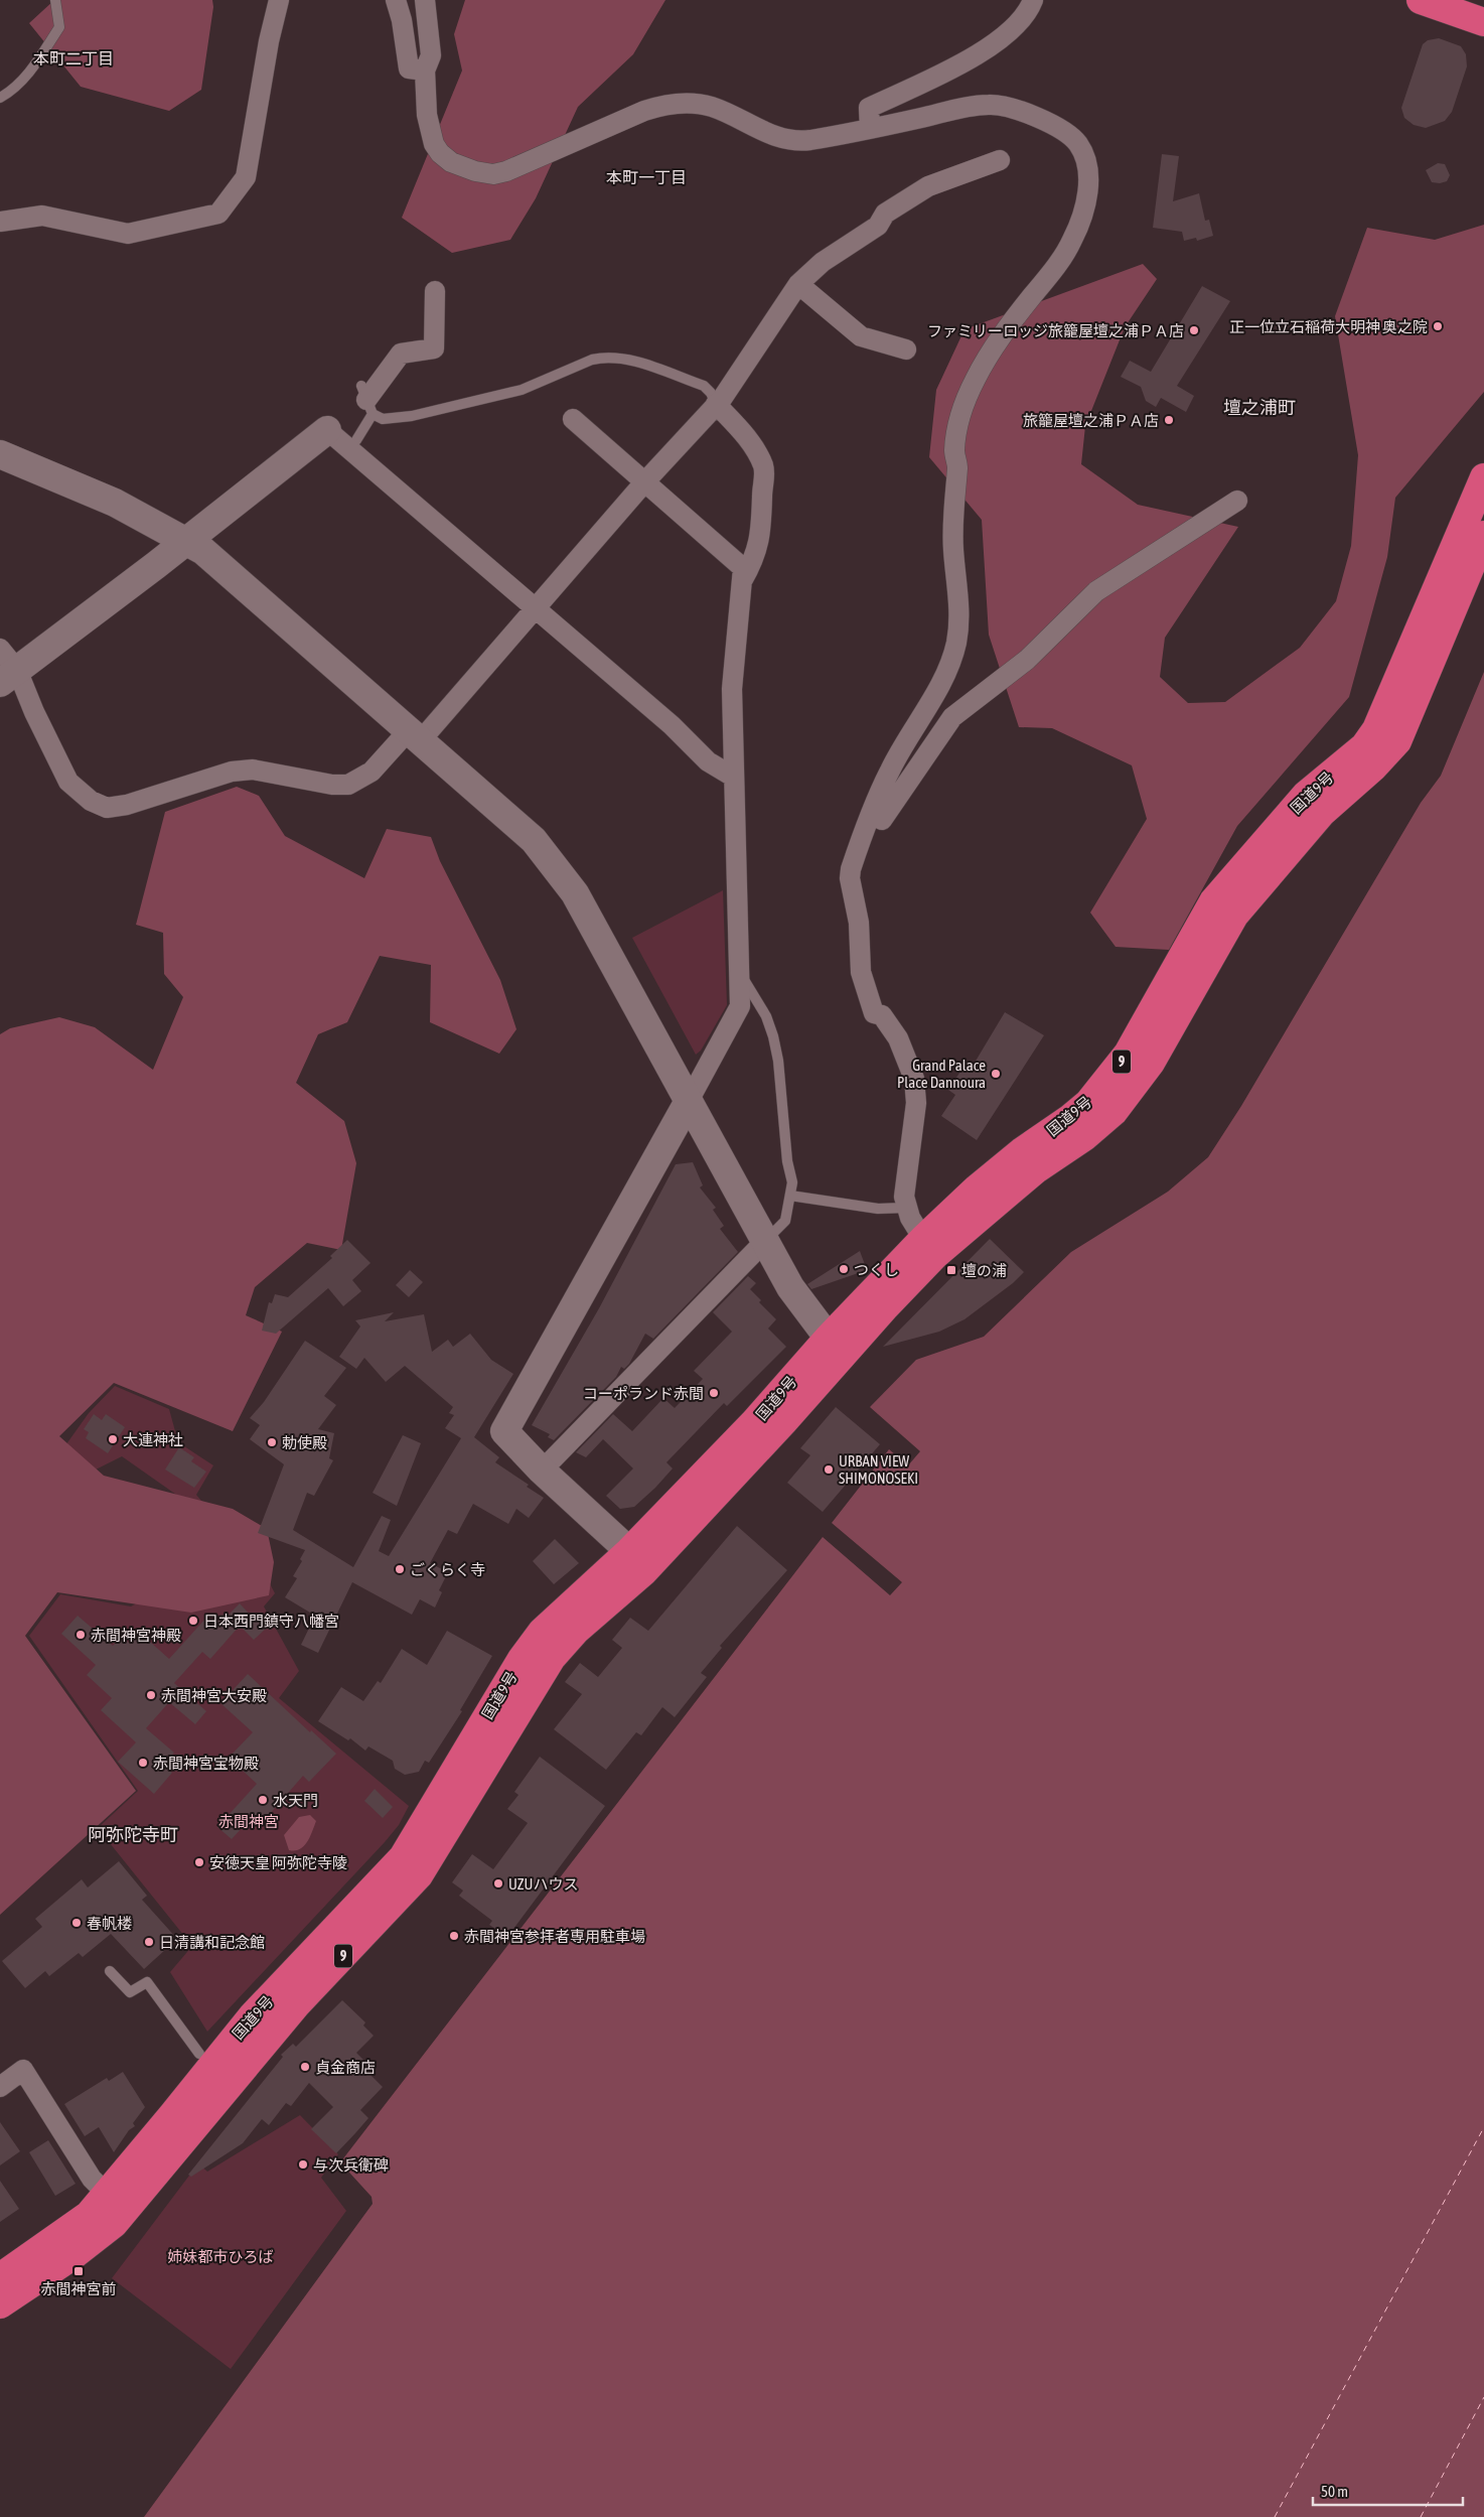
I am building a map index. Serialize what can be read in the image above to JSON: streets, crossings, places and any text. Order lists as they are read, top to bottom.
{
  "streets": {
    "highway": ["国道9号", "9"]
  },
  "districts": [
    "本町二丁目",
    "本町一丁目",
    "壇之浦町",
    "阿弥陀寺町"
  ],
  "parks": ["赤間神宮", "姉妹都市ひろば"],
  "places": {
    "other": [
      "正一位立石稲荷大明神 奥之院",
      "ファミリーロッジ旅籠屋壇之浦ＰＡ店",
      "旅籠屋壇之浦ＰＡ店",
      "Grand Palace Place Dannoura",
      "つくし",
      "コーポランド赤間",
      "大連神社",
      "勅使殿",
      "URBAN VIEW SHIMONOSEKI",
      "ごくらく寺",
      "日本西門鎮守八幡宮",
      "赤間神宮神殿",
      "赤間神宮大安殿",
      "赤間神宮宝物殿",
      "水天門",
      "安徳天皇 阿弥陀寺陵",
      "UZUハウス",
      "春帆楼",
      "赤間神宮参拝者専用駐車場",
      "日清講和記念館",
      "貞金商店",
      "与次兵衛碑"
    ],
    "transit": ["壇の浦", "赤間神宮前"]
  },
  "scale_bar": "50 m"
}
